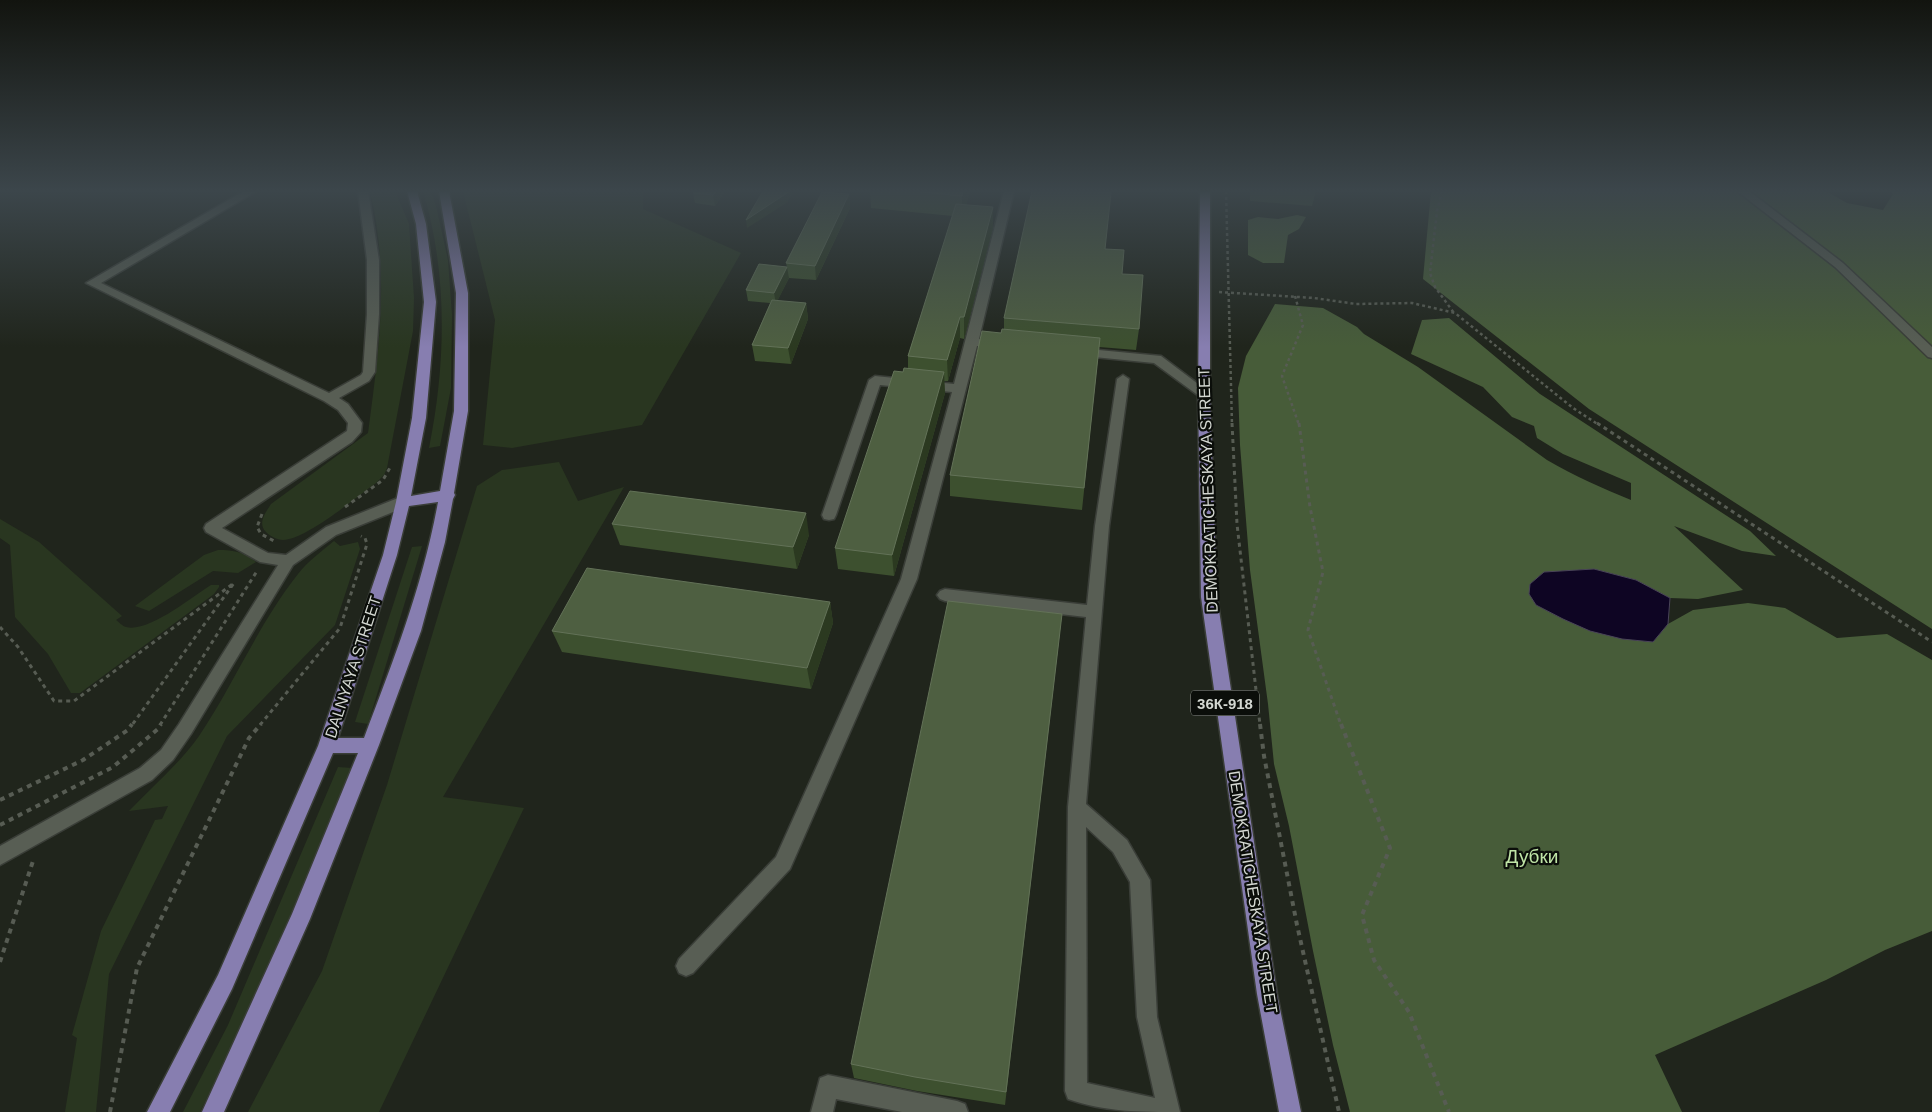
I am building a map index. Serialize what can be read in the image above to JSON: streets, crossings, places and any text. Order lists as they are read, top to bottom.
{
  "streets": {
    "main road": ["DEMOKRATICHESKAYA STREET", "DALNYAYA STREET", "36К-918"]
  },
  "parks": ["Дубки"]
}
